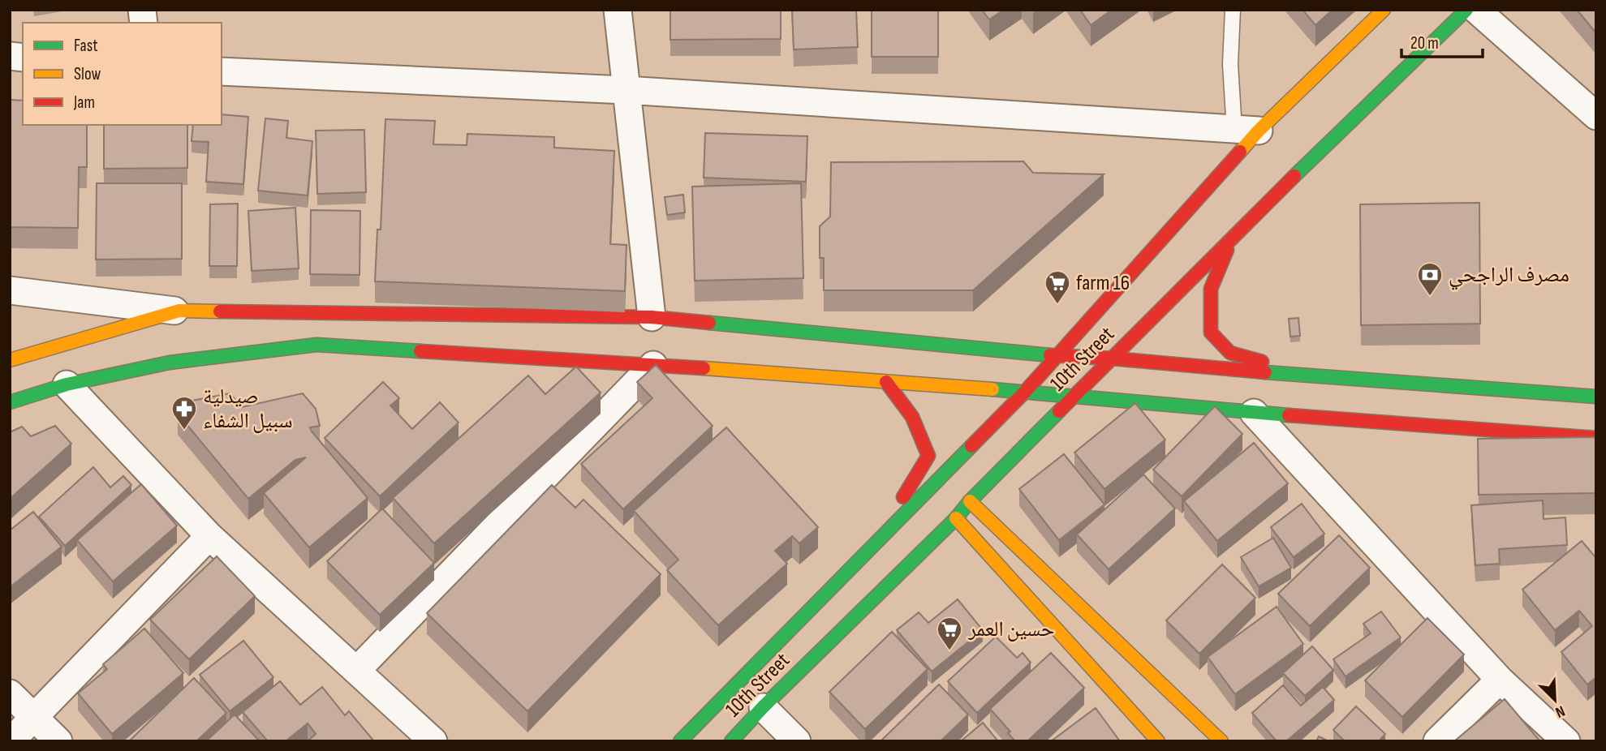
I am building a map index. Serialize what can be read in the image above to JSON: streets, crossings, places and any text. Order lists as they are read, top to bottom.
{
  "streets": {
    "main road": ["10th Street"]
  },
  "places": {
    "bank": ["مصرف الراجحي"],
    "supermarket": ["farm 16", "حسين العمر"],
    "pharmacy": ["صيدلية سبيل الشفاء"]
  },
  "legend": ["Fast", "Slow", "Jam"],
  "scale_bar": "20 m",
  "north": "bottom right"
}
